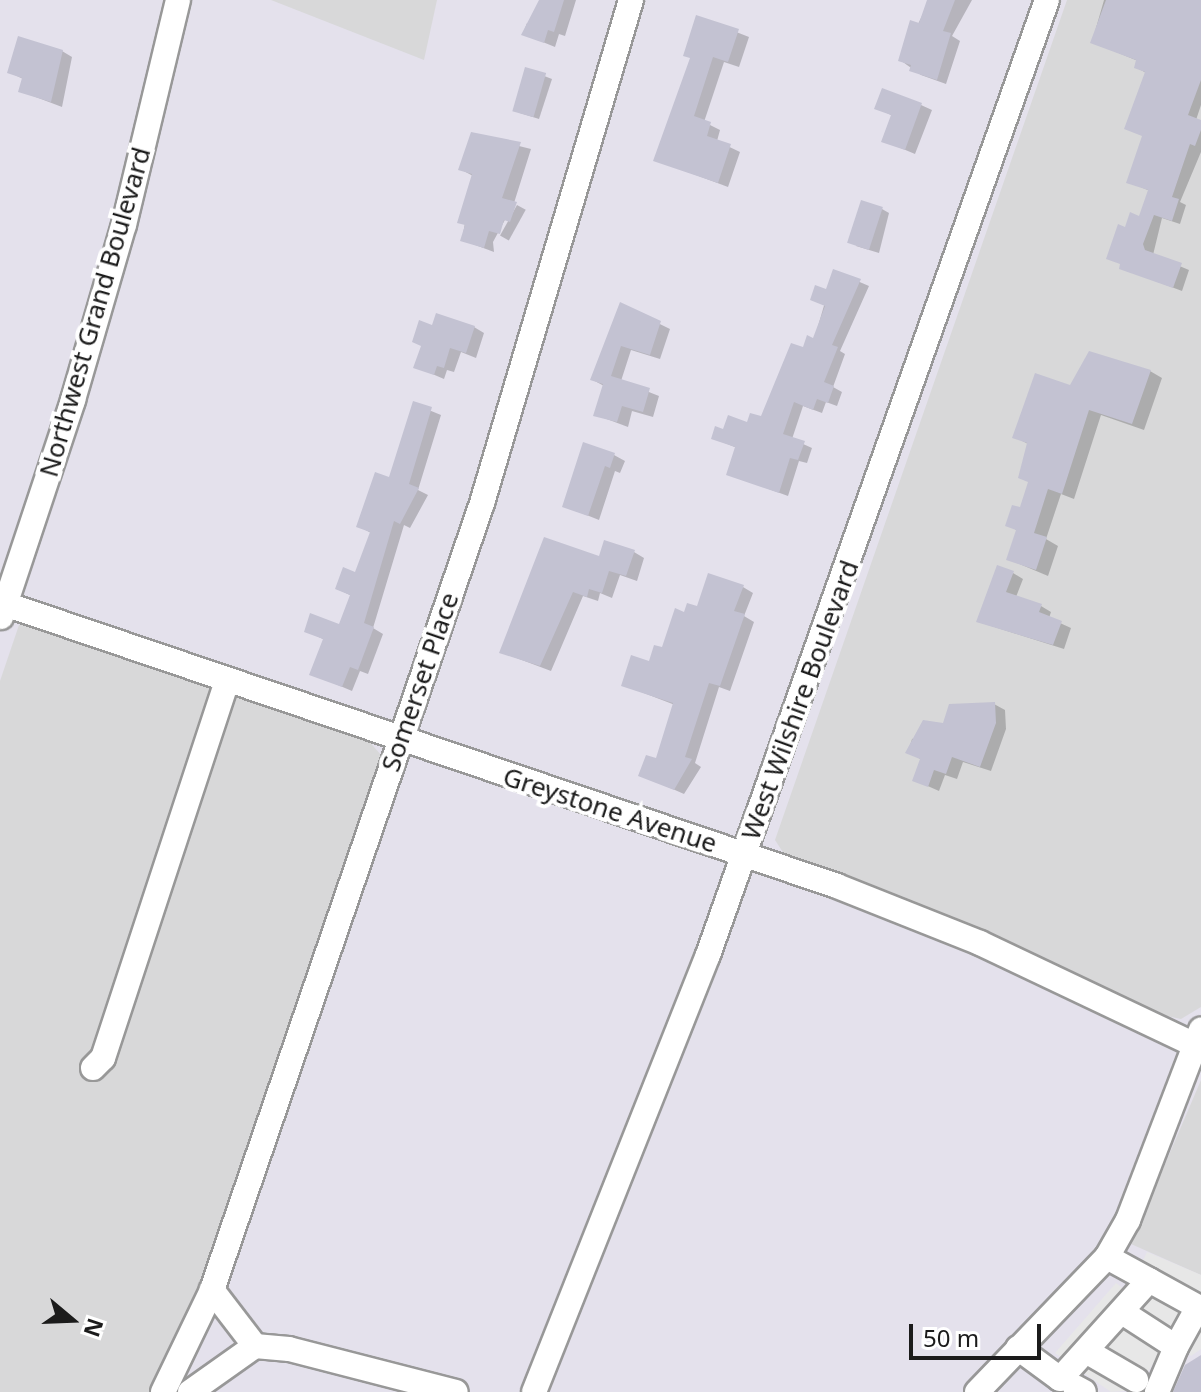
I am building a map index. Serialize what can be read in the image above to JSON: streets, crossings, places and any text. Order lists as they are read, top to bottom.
{
  "streets": {
    "street": [
      "Northwest Grand Boulevard",
      "Somerset Place",
      "West Wilshire Boulevard",
      "Greystone Avenue"
    ]
  },
  "crossings": [
    ["Northwest Grand Boulevard", "Greystone Avenue"],
    ["Somerset Place", "Greystone Avenue"],
    ["West Wilshire Boulevard", "Greystone Avenue"]
  ],
  "scale_bar": "50 m",
  "north": "right"
}
